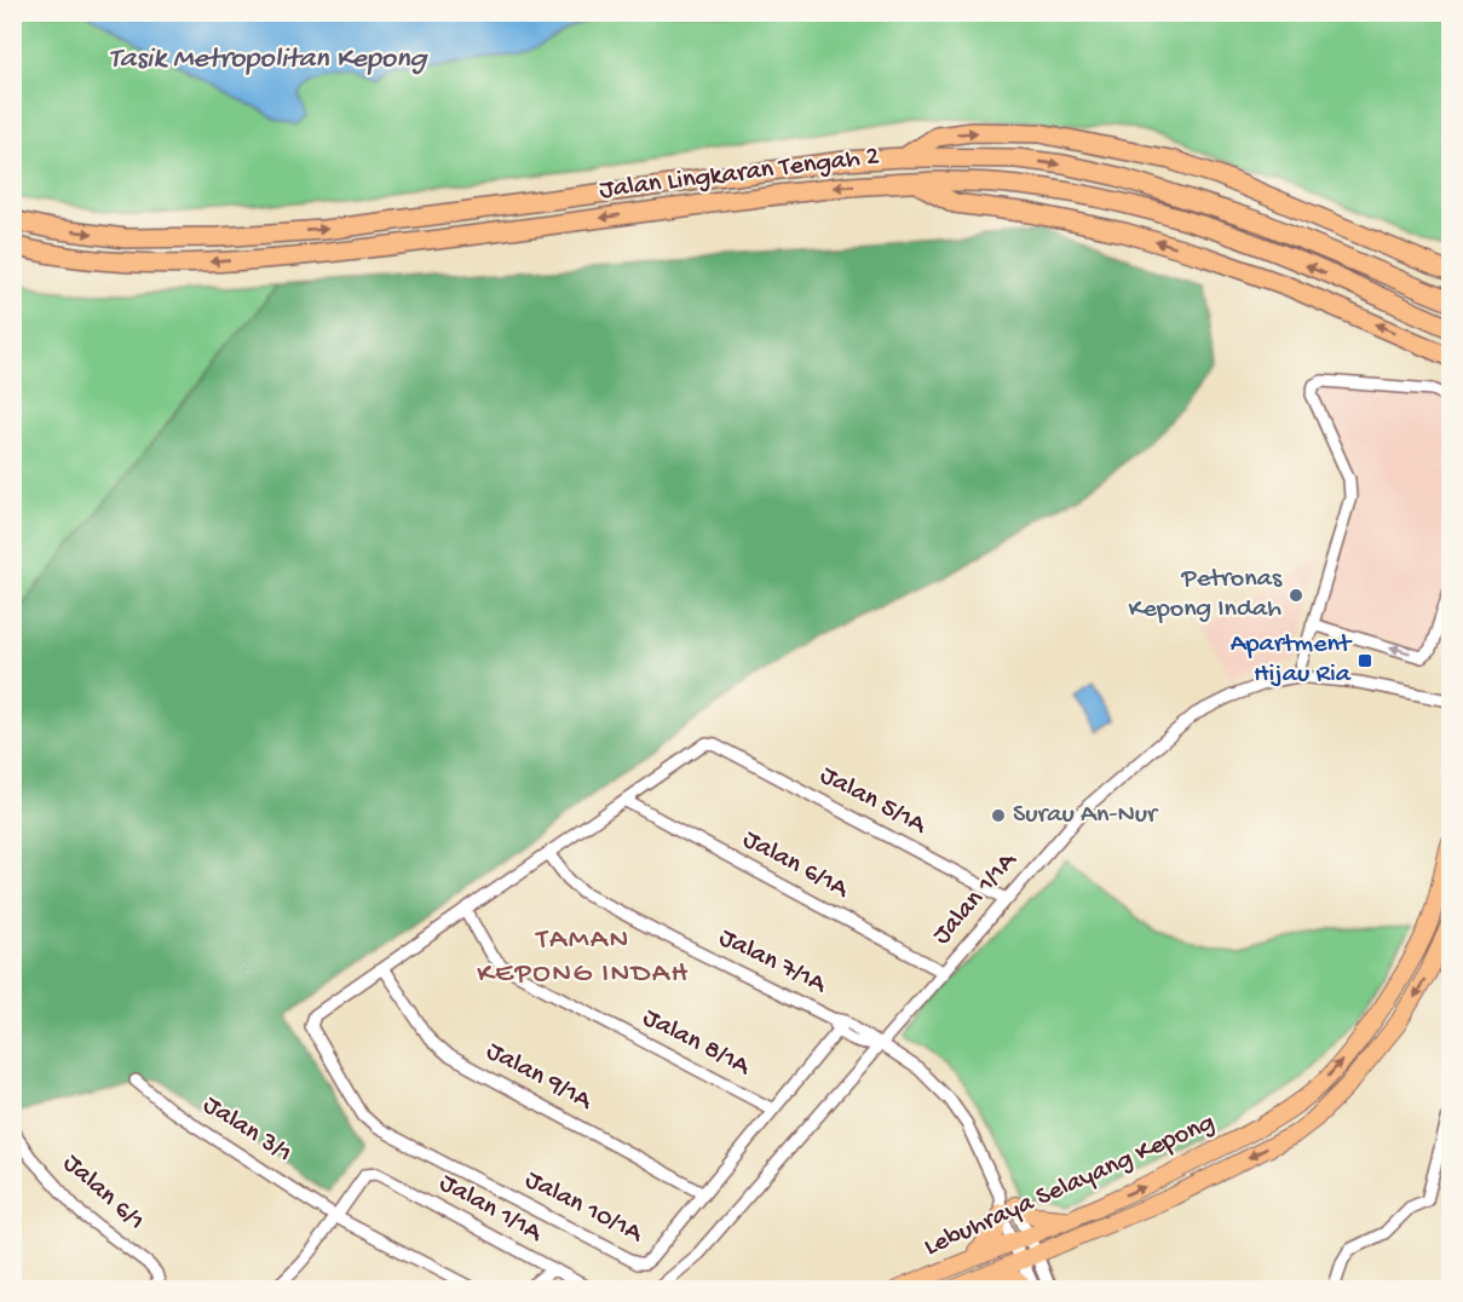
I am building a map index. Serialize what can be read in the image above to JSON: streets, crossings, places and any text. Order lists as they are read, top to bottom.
{
  "streets": {
    "highway": ["Jalan Lingkaran Tengah 2"],
    "main road": ["Lebuhraya Selayang Kepong"],
    "street": [
      "Jalan 5/1A",
      "Jalan 6/1A",
      "Jalan 1/1A",
      "Jalan 7/1A",
      "Jalan 8/1A",
      "Jalan 9/1A",
      "Jalan 3/1",
      "Jalan 6/1",
      "Jalan 10/1A"
    ]
  },
  "crossings": [
    ["Jalan 5/1A", "Jalan 6/1A"],
    ["Jalan 5/1A", "Jalan 1/1A"],
    ["Jalan 6/1A", "Jalan 1/1A"],
    ["Jalan 1/1A", "Jalan 7/1A"],
    ["Jalan 1/1A", "Jalan 3/1"],
    ["Jalan 7/1A", "Jalan 10/1A"],
    ["Jalan 8/1A", "Jalan 10/1A"],
    ["Jalan 9/1A", "Jalan 10/1A"]
  ],
  "districts": ["TAMAN KEPONG INDAH"],
  "water": ["Tasik Metropolitan Kepong"],
  "places": {
    "other": ["Petronas Kepong Indah", "Surau An-Nur"],
    "transit": ["Apartment Hijau Ria"]
  }
}
